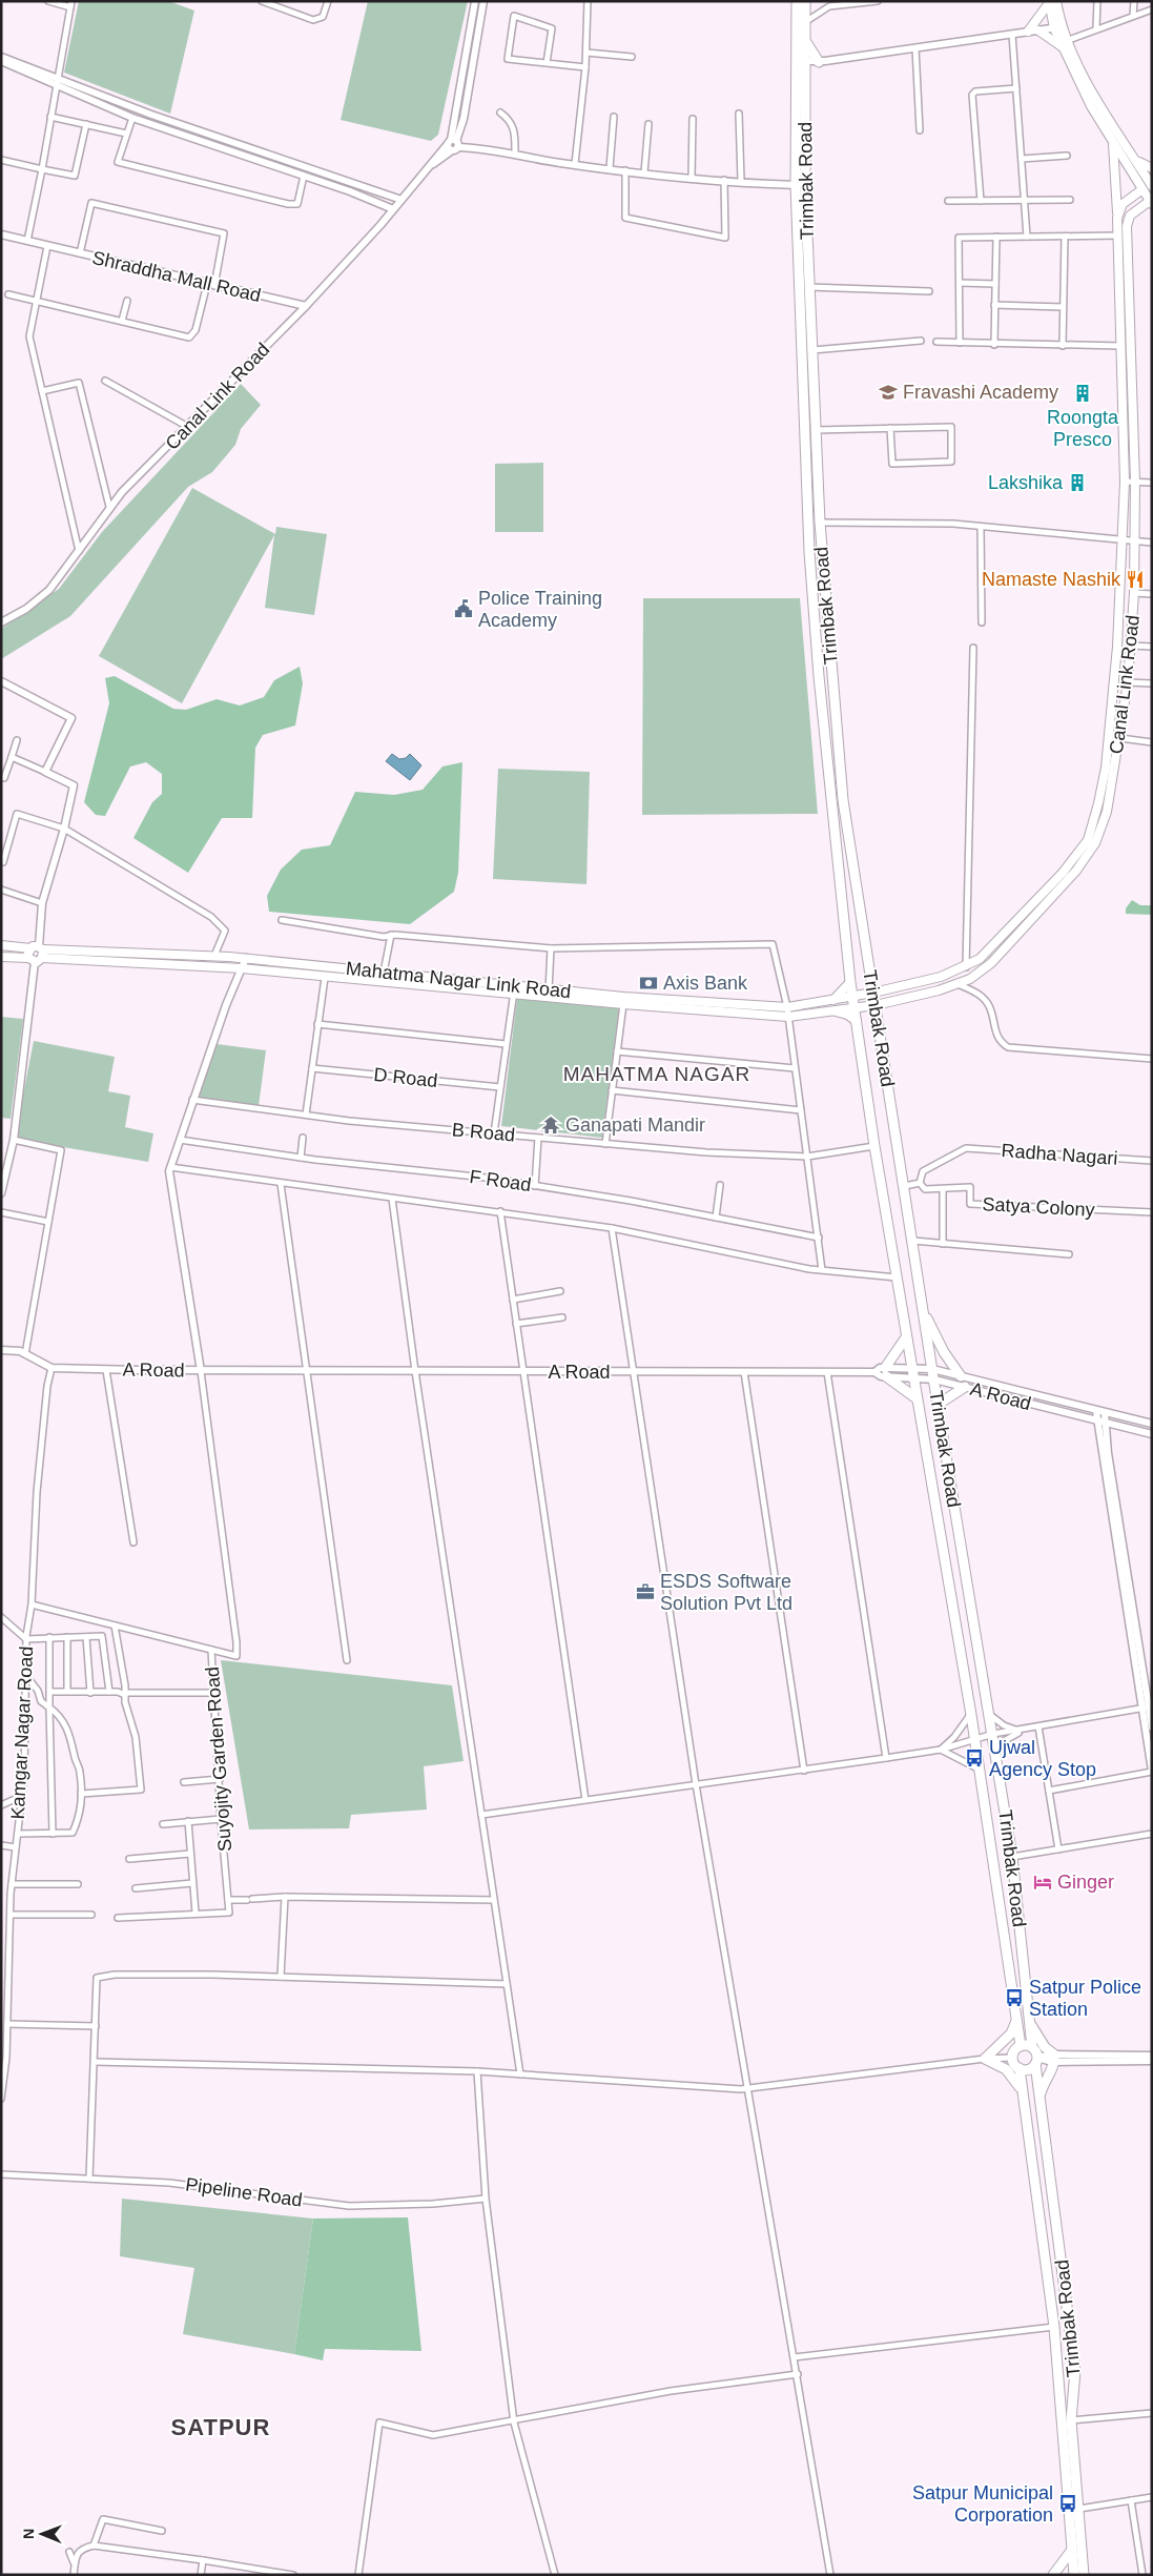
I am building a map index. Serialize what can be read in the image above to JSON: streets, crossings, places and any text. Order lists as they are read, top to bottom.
{
  "streets": {
    "highway": ["Trimbak Road"],
    "main road": ["Canal Link Road", "Mahatma Nagar Link Road"],
    "street": [
      "Shraddha Mall Road",
      "D Road",
      "B Road",
      "Radha Nagari",
      "F Road",
      "Satya Colony",
      "A Road",
      "Kamgar Nagar Road",
      "Suyojity Garden Road",
      "Pipeline Road"
    ]
  },
  "crossings": [
    ["Trimbak Road", "Canal Link Road"],
    ["Trimbak Road", "Mahatma Nagar Link Road"],
    ["Trimbak Road", "B Road"],
    ["Trimbak Road", "A Road"],
    ["Shraddha Mall Road", "Canal Link Road"],
    ["Canal Link Road", "Mahatma Nagar Link Road"],
    ["A Road", "Kamgar Nagar Road"],
    ["A Road", "Suyojity Garden Road"]
  ],
  "districts": ["MAHATMA NAGAR", "SATPUR"],
  "places": {
    "school or university": ["Fravashi Academy"],
    "building": ["Roongta Presco", "Lakshika"],
    "restaurant": ["Namaste Nashik"],
    "public building": ["Police Training Academy"],
    "bank": ["Axis Bank"],
    "temple": ["Ganapati Mandir"],
    "office": ["ESDS Software Solution Pvt Ltd"],
    "bus stop": ["Ujwal Agency Stop", "Satpur Police Station", "Satpur Municipal Corporation"],
    "hotel": ["Ginger"]
  },
  "north": "left"
}
